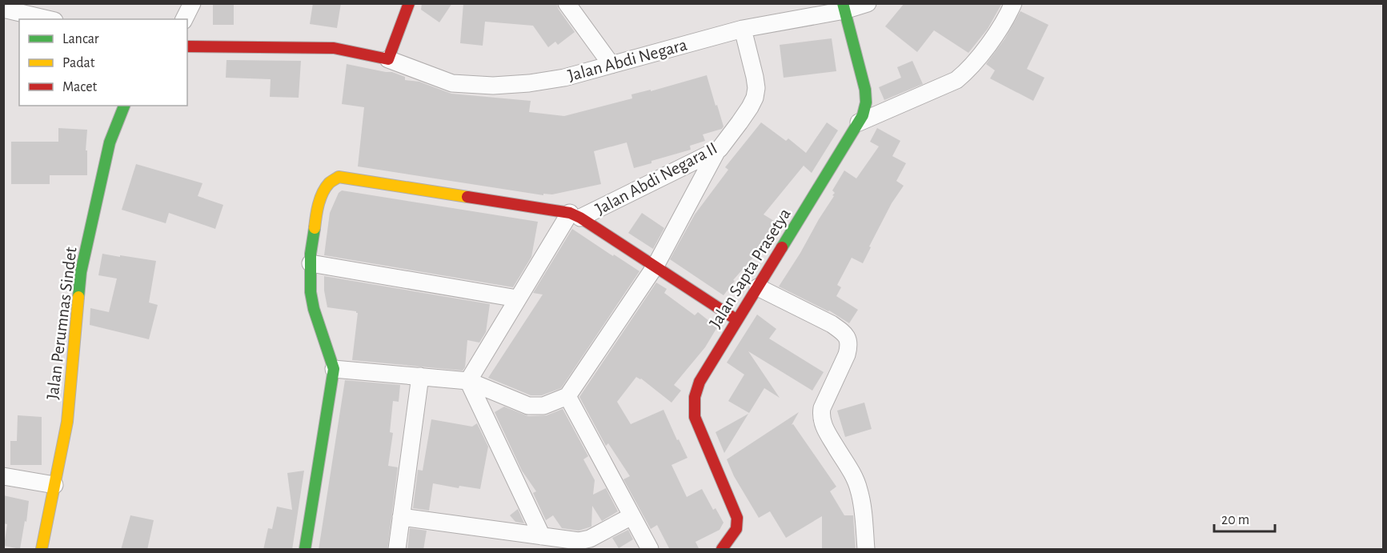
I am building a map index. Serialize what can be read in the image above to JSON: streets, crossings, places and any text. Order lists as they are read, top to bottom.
{
  "streets": {
    "street": [
      "Jalan Abdi Negara",
      "Jalan Abdi Negara II",
      "Jalan Sapta Prasetya",
      "Jalan Perumnas Sindet"
    ]
  },
  "crossings": [
    ["Jalan Abdi Negara", "Jalan Abdi Negara II"],
    ["Jalan Abdi Negara", "Jalan Sapta Prasetya"]
  ],
  "legend": ["Lancar", "Padat", "Macet"],
  "scale_bar": "20 m"
}
